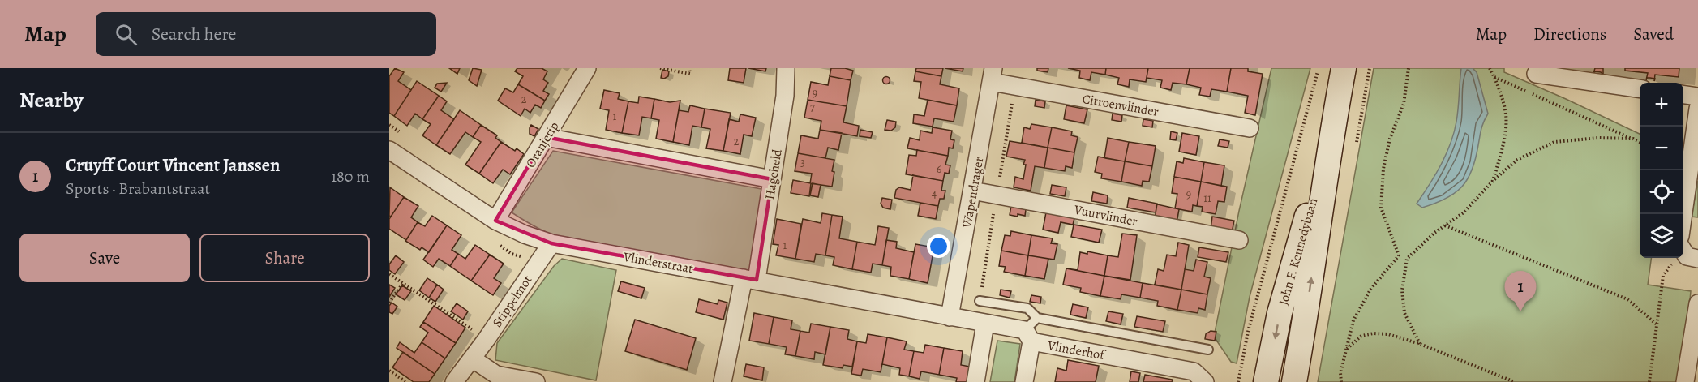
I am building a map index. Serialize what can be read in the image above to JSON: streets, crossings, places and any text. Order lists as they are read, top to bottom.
{
  "streets": {
    "main road": ["John F. Kennedybaan"],
    "street": [
      "Citroenvlinder",
      "Oranjetip",
      "Hageheld",
      "Wapendrager",
      "Vuurvlinder",
      "Vlinderstraat",
      "Stippelmot",
      "Vlinderhof"
    ]
  },
  "crossings": [
    ["Citroenvlinder", "Wapendrager"],
    ["Oranjetip", "Vlinderstraat"],
    ["Hageheld", "Vlinderstraat"],
    ["Wapendrager", "Vuurvlinder"],
    ["Wapendrager", "Vlinderstraat"],
    ["Wapendrager", "Vlinderhof"],
    ["Vlinderstraat", "Stippelmot"],
    ["Vlinderstraat", "Vlinderhof"]
  ],
  "house_numbers": [
    "9",
    "2",
    "7",
    "1",
    "2",
    "3",
    "6",
    "4",
    "9",
    "11",
    "1"
  ],
  "page": {
    "header": "Map",
    "search": "Search here",
    "nav": ["Map", "Directions", "Saved"],
    "heading": "Nearby",
    "map_buttons": ["+", "−"],
    "list": [
      {
        "mark": "1",
        "name": "Cruyff Court Vincent Janssen",
        "note": "Sports · Brabantstraat",
        "value": "180 m"
      }
    ],
    "buttons": ["Save", "Share"],
    "pins": "1"
  }
}
